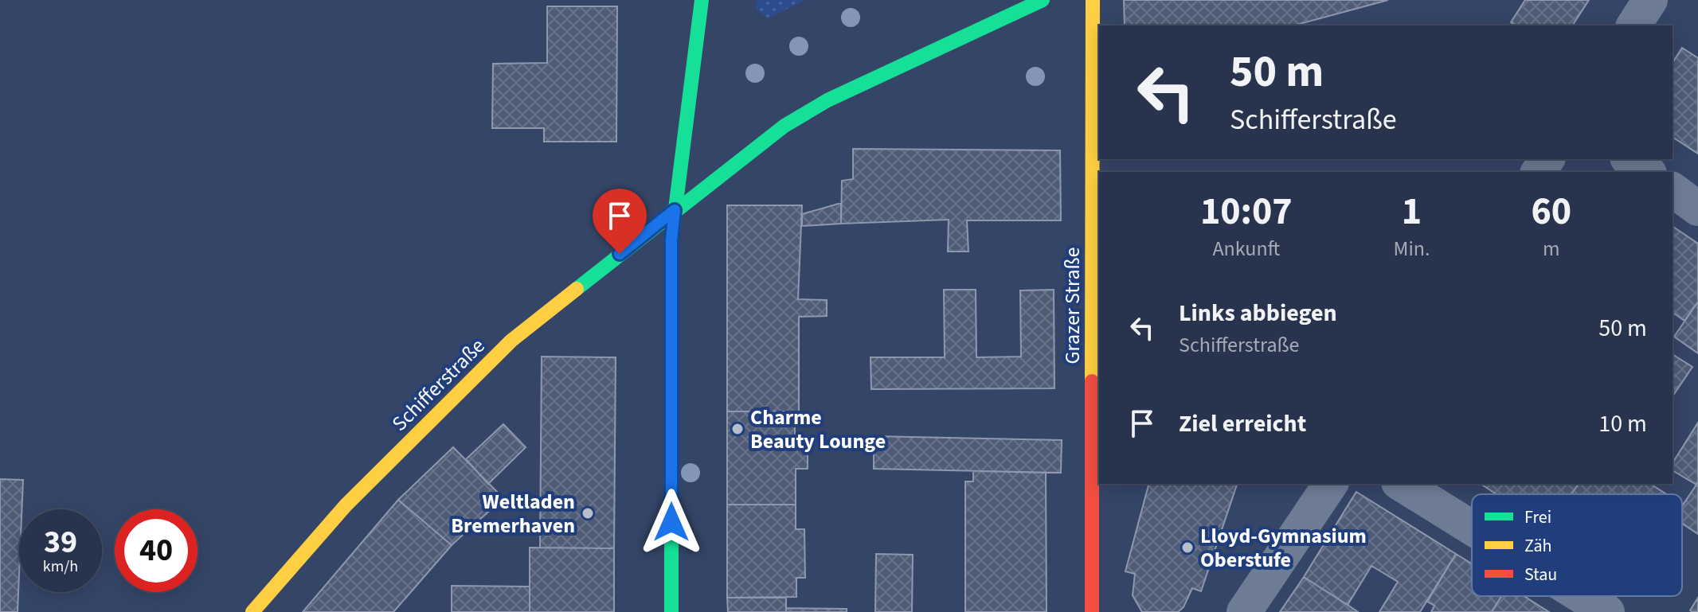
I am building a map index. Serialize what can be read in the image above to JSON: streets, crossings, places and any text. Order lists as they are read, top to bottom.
{
  "streets": {
    "street": ["Grazer Straße", "Schifferstraße"]
  },
  "places": ["Charme Beauty Lounge", "Weltladen Bremerhaven", "Lloyd-Gymnasium Oberstufe"],
  "legend": ["Frei", "Zäh", "Stau"],
  "page": {
    "turn": ["50 m", "Schifferstraße"],
    "eta": [
      "10:07",
      "Ankunft",
      "1",
      "Min.",
      "60",
      "m"
    ],
    "list": [
      {
        "name": "Links abbiegen",
        "note": "Schifferstraße",
        "value": "50 m"
      },
      {
        "name": "Ziel erreicht",
        "value": "10 m"
      }
    ],
    "speed": "39 km/h",
    "limit": "40"
  }
}
